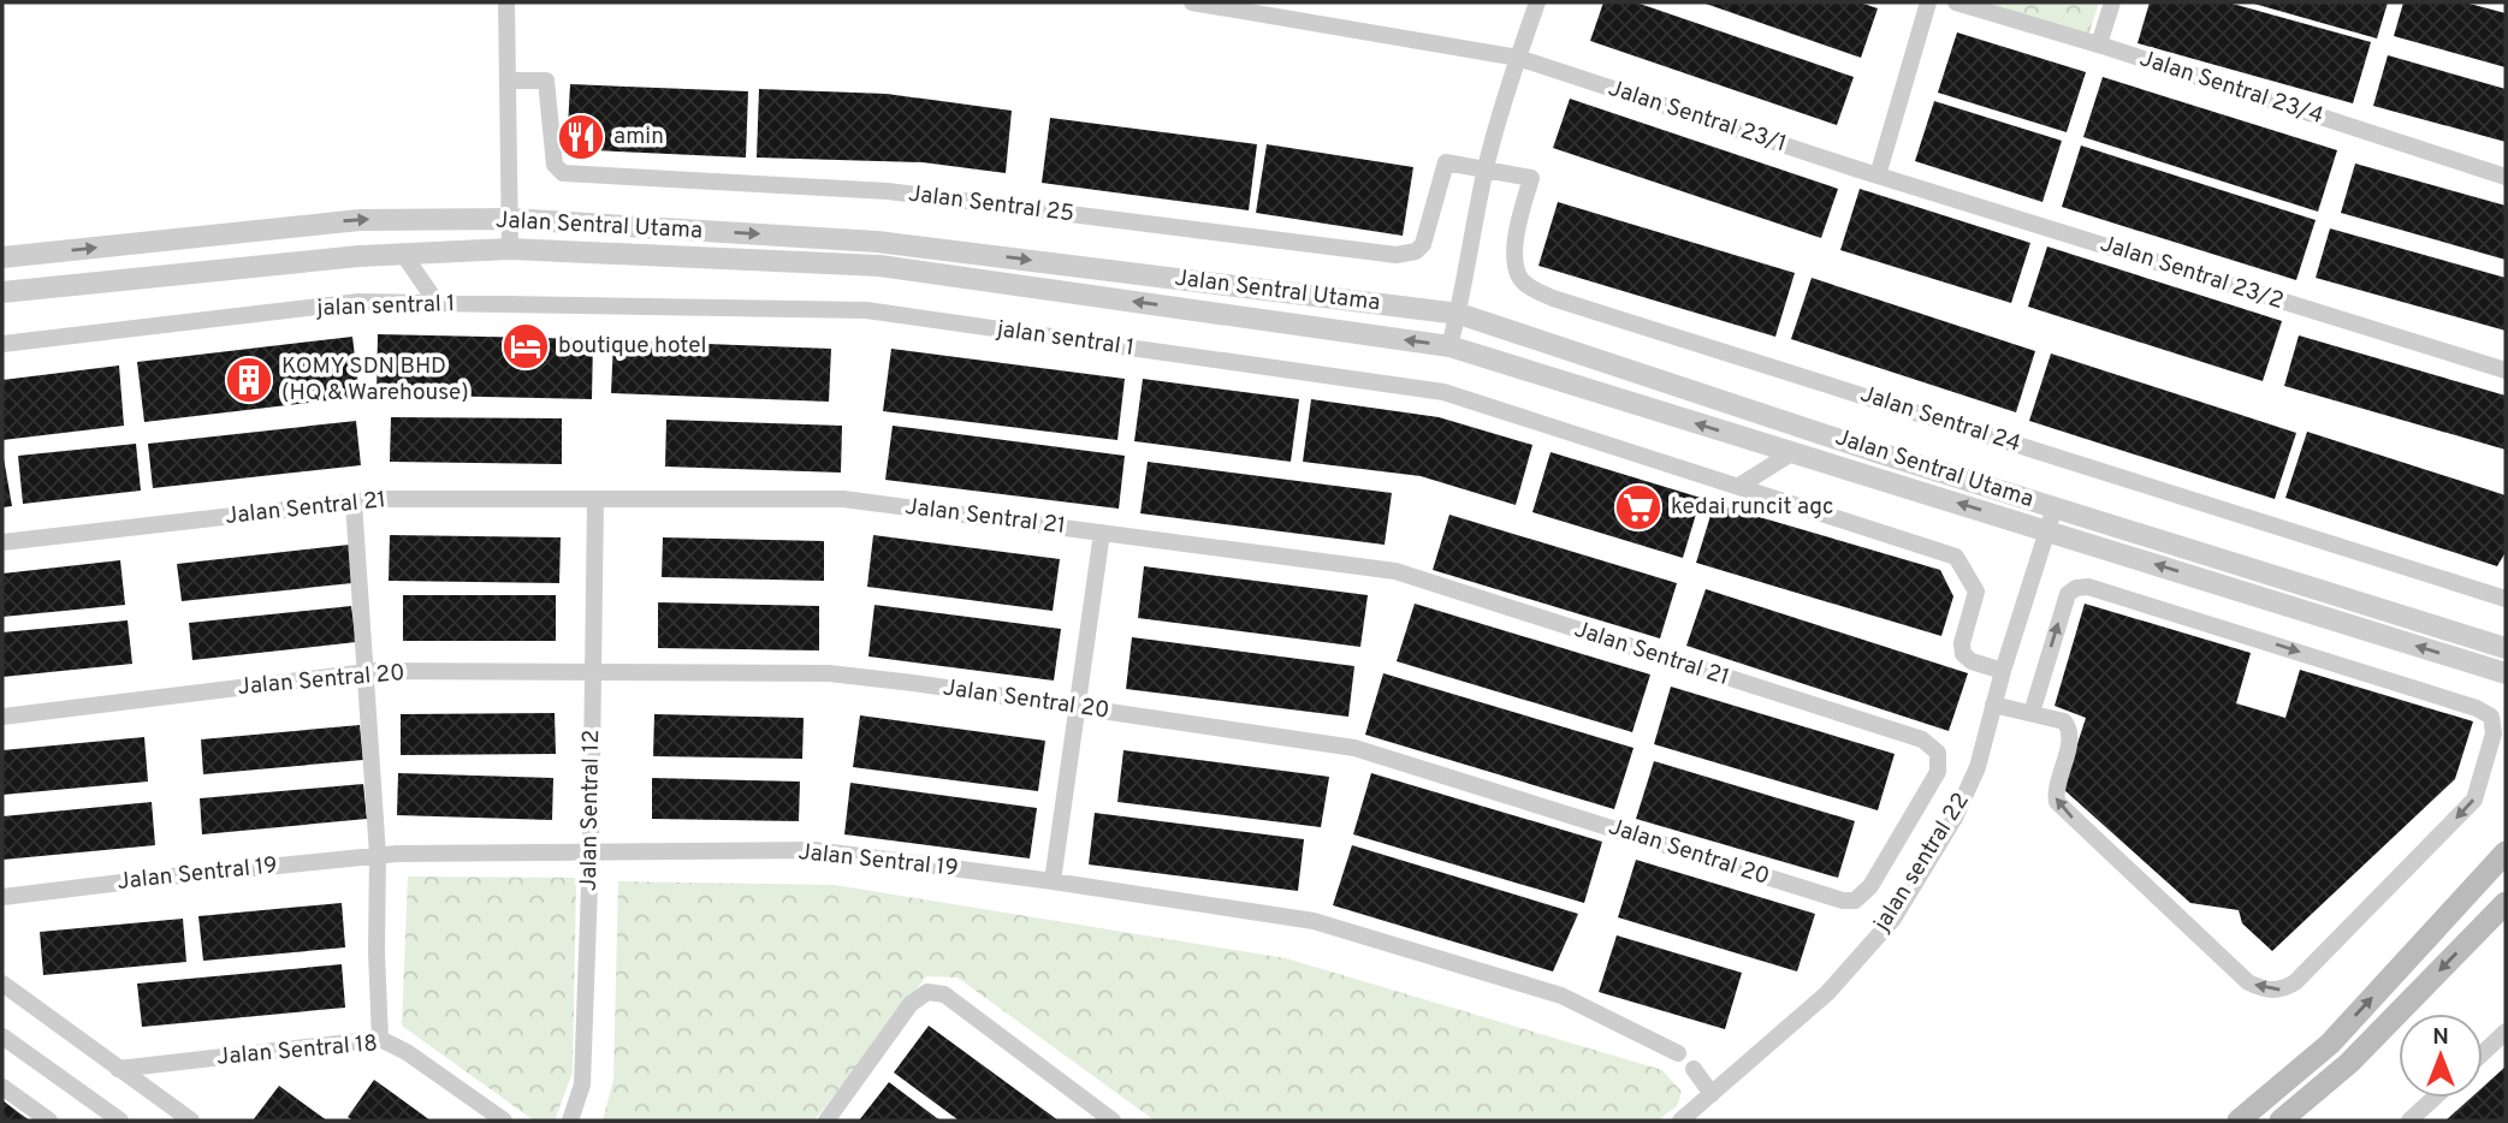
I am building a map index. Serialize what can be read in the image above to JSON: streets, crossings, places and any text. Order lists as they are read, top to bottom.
{
  "streets": {
    "street": [
      "Jalan Sentral 23/4",
      "Jalan Sentral 23/1",
      "Jalan Sentral 25",
      "Jalan Sentral Utama",
      "Jalan Sentral 23/2",
      "jalan sentral 1",
      "Jalan Sentral 24",
      "Jalan Sentral 21",
      "Jalan Sentral 20",
      "Jalan Sentral 12",
      "Jalan Sentral 19",
      "jalan sentral 22",
      "Jalan Sentral 18"
    ]
  },
  "crossings": [
    ["Jalan Sentral 23/1", "Jalan Sentral 23/2"],
    ["Jalan Sentral 25", "Jalan Sentral 24"],
    ["Jalan Sentral Utama", "jalan sentral 22"],
    ["jalan sentral 1", "jalan sentral 22"],
    ["Jalan Sentral 21", "Jalan Sentral 20"],
    ["Jalan Sentral 21", "Jalan Sentral 12"],
    ["Jalan Sentral 20", "Jalan Sentral 12"],
    ["Jalan Sentral 12", "Jalan Sentral 19"]
  ],
  "places": {
    "restaurant": ["amin"],
    "hotel": ["boutique hotel"],
    "building": ["KOMY SDN BHD (HQ & Warehouse)"],
    "supermarket": ["kedai runcit agc"]
  },
  "north": "top"
}
